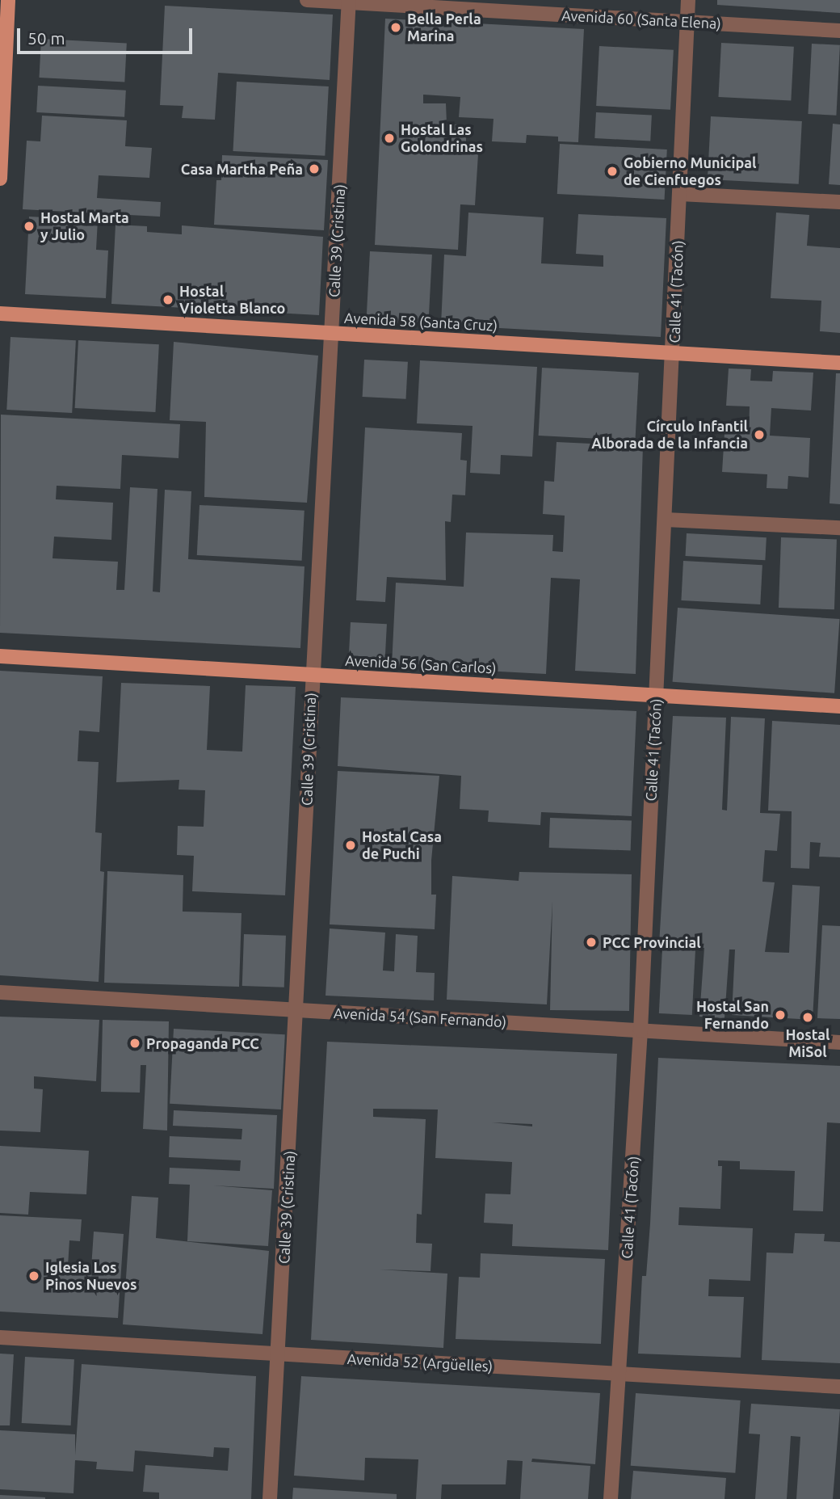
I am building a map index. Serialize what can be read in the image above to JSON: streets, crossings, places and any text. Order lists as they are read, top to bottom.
{
  "streets": {
    "main road": ["Avenida 58 (Santa Cruz)", "Avenida 56 (San Carlos)"],
    "street": [
      "Avenida 60 (Santa Elena)",
      "Calle 39 (Cristina)",
      "Calle 41 (Tacón)",
      "Avenida 54 (San Fernando)",
      "Avenida 52 (Argüelles)"
    ]
  },
  "crossings": [
    ["Avenida 60 (Santa Elena)", "Calle 39 (Cristina)"],
    ["Avenida 60 (Santa Elena)", "Calle 41 (Tacón)"],
    ["Calle 39 (Cristina)", "Avenida 58 (Santa Cruz)"],
    ["Calle 39 (Cristina)", "Avenida 56 (San Carlos)"],
    ["Calle 39 (Cristina)", "Avenida 54 (San Fernando)"],
    ["Calle 39 (Cristina)", "Avenida 52 (Argüelles)"],
    ["Calle 41 (Tacón)", "Avenida 58 (Santa Cruz)"],
    ["Calle 41 (Tacón)", "Avenida 56 (San Carlos)"],
    ["Calle 41 (Tacón)", "Avenida 54 (San Fernando)"],
    ["Calle 41 (Tacón)", "Avenida 52 (Argüelles)"]
  ],
  "places": [
    "Bella Perla Marina",
    "Hostal Las Golondrinas",
    "Casa Martha Peña",
    "Gobierno Municipal de Cienfuegos",
    "Hostal Marta y Julio",
    "Hostal Violetta Blanco",
    "Círculo Infantil Alborada de la Infancia",
    "Hostal Casa de Puchi",
    "PCC Provincial",
    "Hostal San Fernando",
    "Hostal MiSol",
    "Propaganda PCC",
    "Iglesia Los Pinos Nuevos"
  ],
  "scale_bar": "50 m"
}
